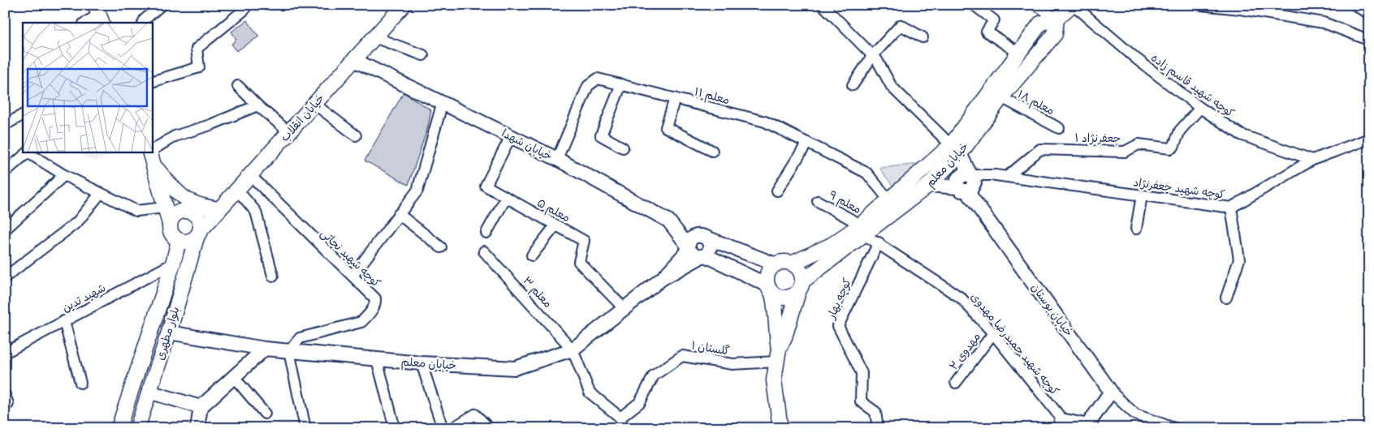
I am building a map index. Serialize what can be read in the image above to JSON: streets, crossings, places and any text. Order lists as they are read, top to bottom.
{
  "streets": {
    "main road": ["خیابان انقلاب", "خیابان معلم", "بلوار مطهری"],
    "street": [
      "کوچه شهید قاسم زاده",
      "معلم ۱۱",
      "معلم ۱۸",
      "جعفرنژاد ۱",
      "خیابان شهدا",
      "کوچه شهید جعفرنژاد",
      "معلم ۹",
      "معلم ۵",
      "کوچه شهید نجاتی",
      "معلم ۳",
      "شهید تدین",
      "کوچه بهار",
      "خیابان بوستان",
      "کوچه شهید حمیدرضا مهدوی",
      "گلستان ۱",
      "مهدوی ۲"
    ]
  },
  "crossings": [
    ["کوچه شهید قاسم زاده", "جعفرنژاد ۱"],
    ["کوچه شهید قاسم زاده", "خیابان معلم"],
    ["کوچه شهید قاسم زاده", "کوچه شهید جعفرنژاد"],
    ["معلم ۱۱", "خیابان شهدا"],
    ["معلم ۱۱", "خیابان معلم"],
    ["معلم ۱۸", "خیابان معلم"],
    ["خیابان انقلاب", "خیابان شهدا"],
    ["خیابان انقلاب", "کوچه شهید نجاتی"],
    ["خیابان انقلاب", "بلوار مطهری"],
    ["جعفرنژاد ۱", "کوچه شهید جعفرنژاد"],
    ["خیابان شهدا", "خیابان معلم"],
    ["خیابان شهدا", "معلم ۵"],
    ["خیابان معلم", "معلم ۹"],
    ["خیابان معلم", "معلم ۵"],
    ["خیابان معلم", "کوچه شهید نجاتی"],
    ["خیابان معلم", "معلم ۳"],
    ["خیابان معلم", "خیابان بوستان"],
    ["خیابان معلم", "بلوار مطهری"],
    ["خیابان معلم", "کوچه شهید حمیدرضا مهدوی"],
    ["کوچه شهید جعفرنژاد", "خیابان بوستان"],
    ["معلم ۹", "کوچه شهید حمیدرضا مهدوی"],
    ["شهید تدین", "بلوار مطهری"],
    ["کوچه بهار", "کوچه شهید حمیدرضا مهدوی"],
    ["کوچه شهید حمیدرضا مهدوی", "مهدوی ۲"]
  ]
}
